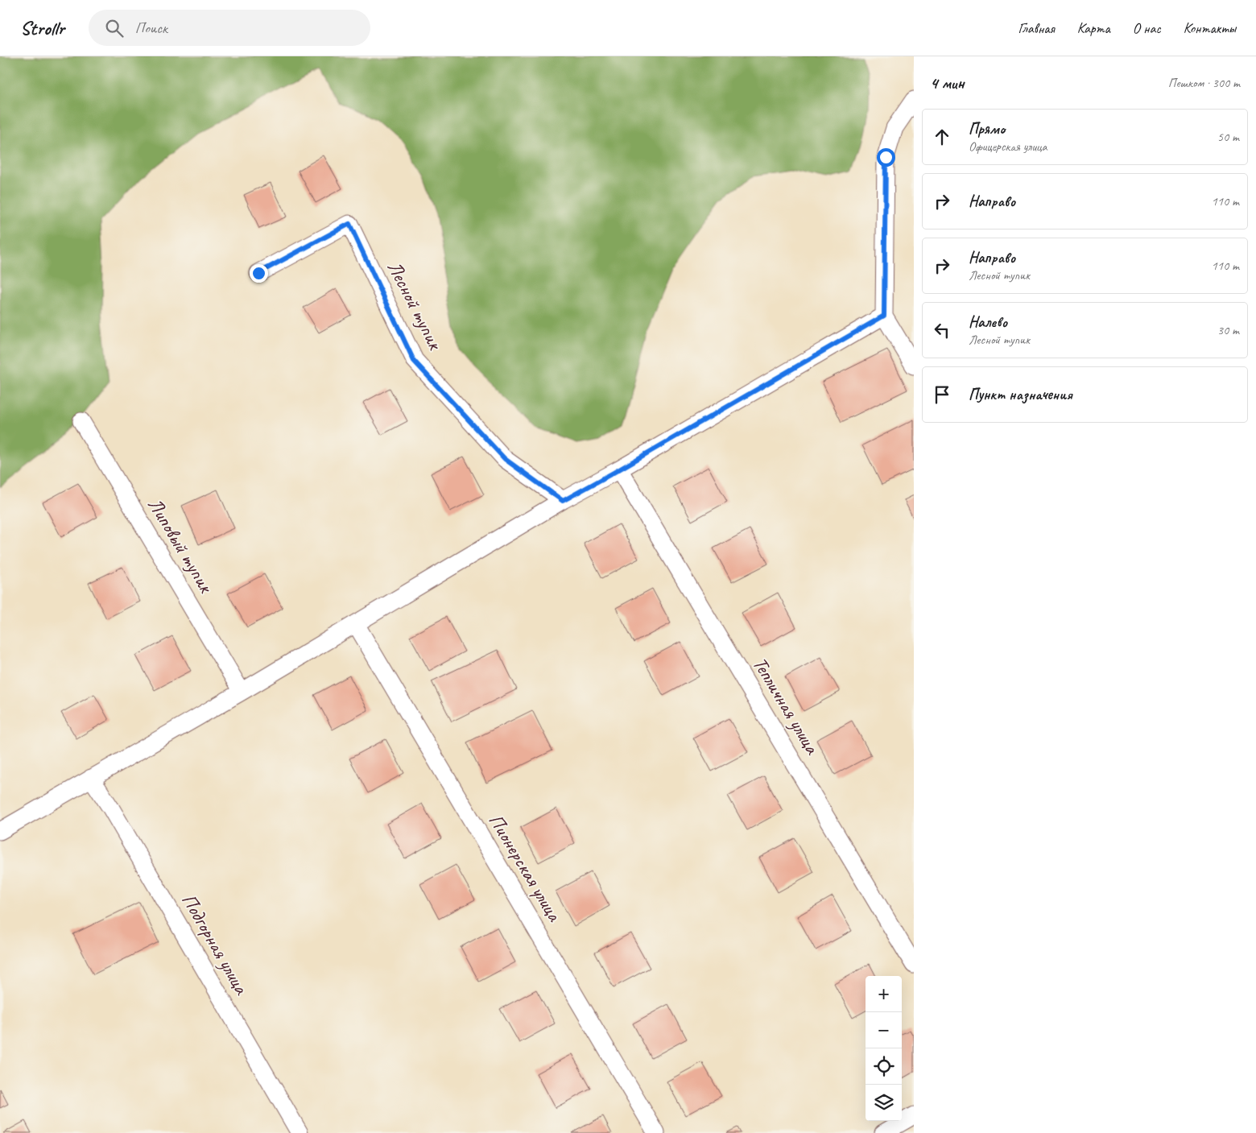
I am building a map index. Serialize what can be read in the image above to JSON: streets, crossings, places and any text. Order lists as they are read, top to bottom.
{
  "streets": {
    "street": [
      "Лесной тупик",
      "Липовый тупик",
      "Тепличная улица",
      "Пионерская улица",
      "Подгорная улица"
    ]
  },
  "page": {
    "header": "Strollr",
    "search": "Поиск",
    "nav": [
      "Главная",
      "Карта",
      "О нас",
      "Контакты"
    ],
    "heading": ["4 мин", "Пешком · 300 m"],
    "list": [
      ["Прямо", "Офицерская улица", "50 m"],
      ["Направо", "110 m"],
      ["Направо", "Лесной тупик", "110 m"],
      ["Налево", "Лесной тупик", "30 m"],
      "Пункт назначения"
    ],
    "map_buttons": ["+", "−"]
  }
}
